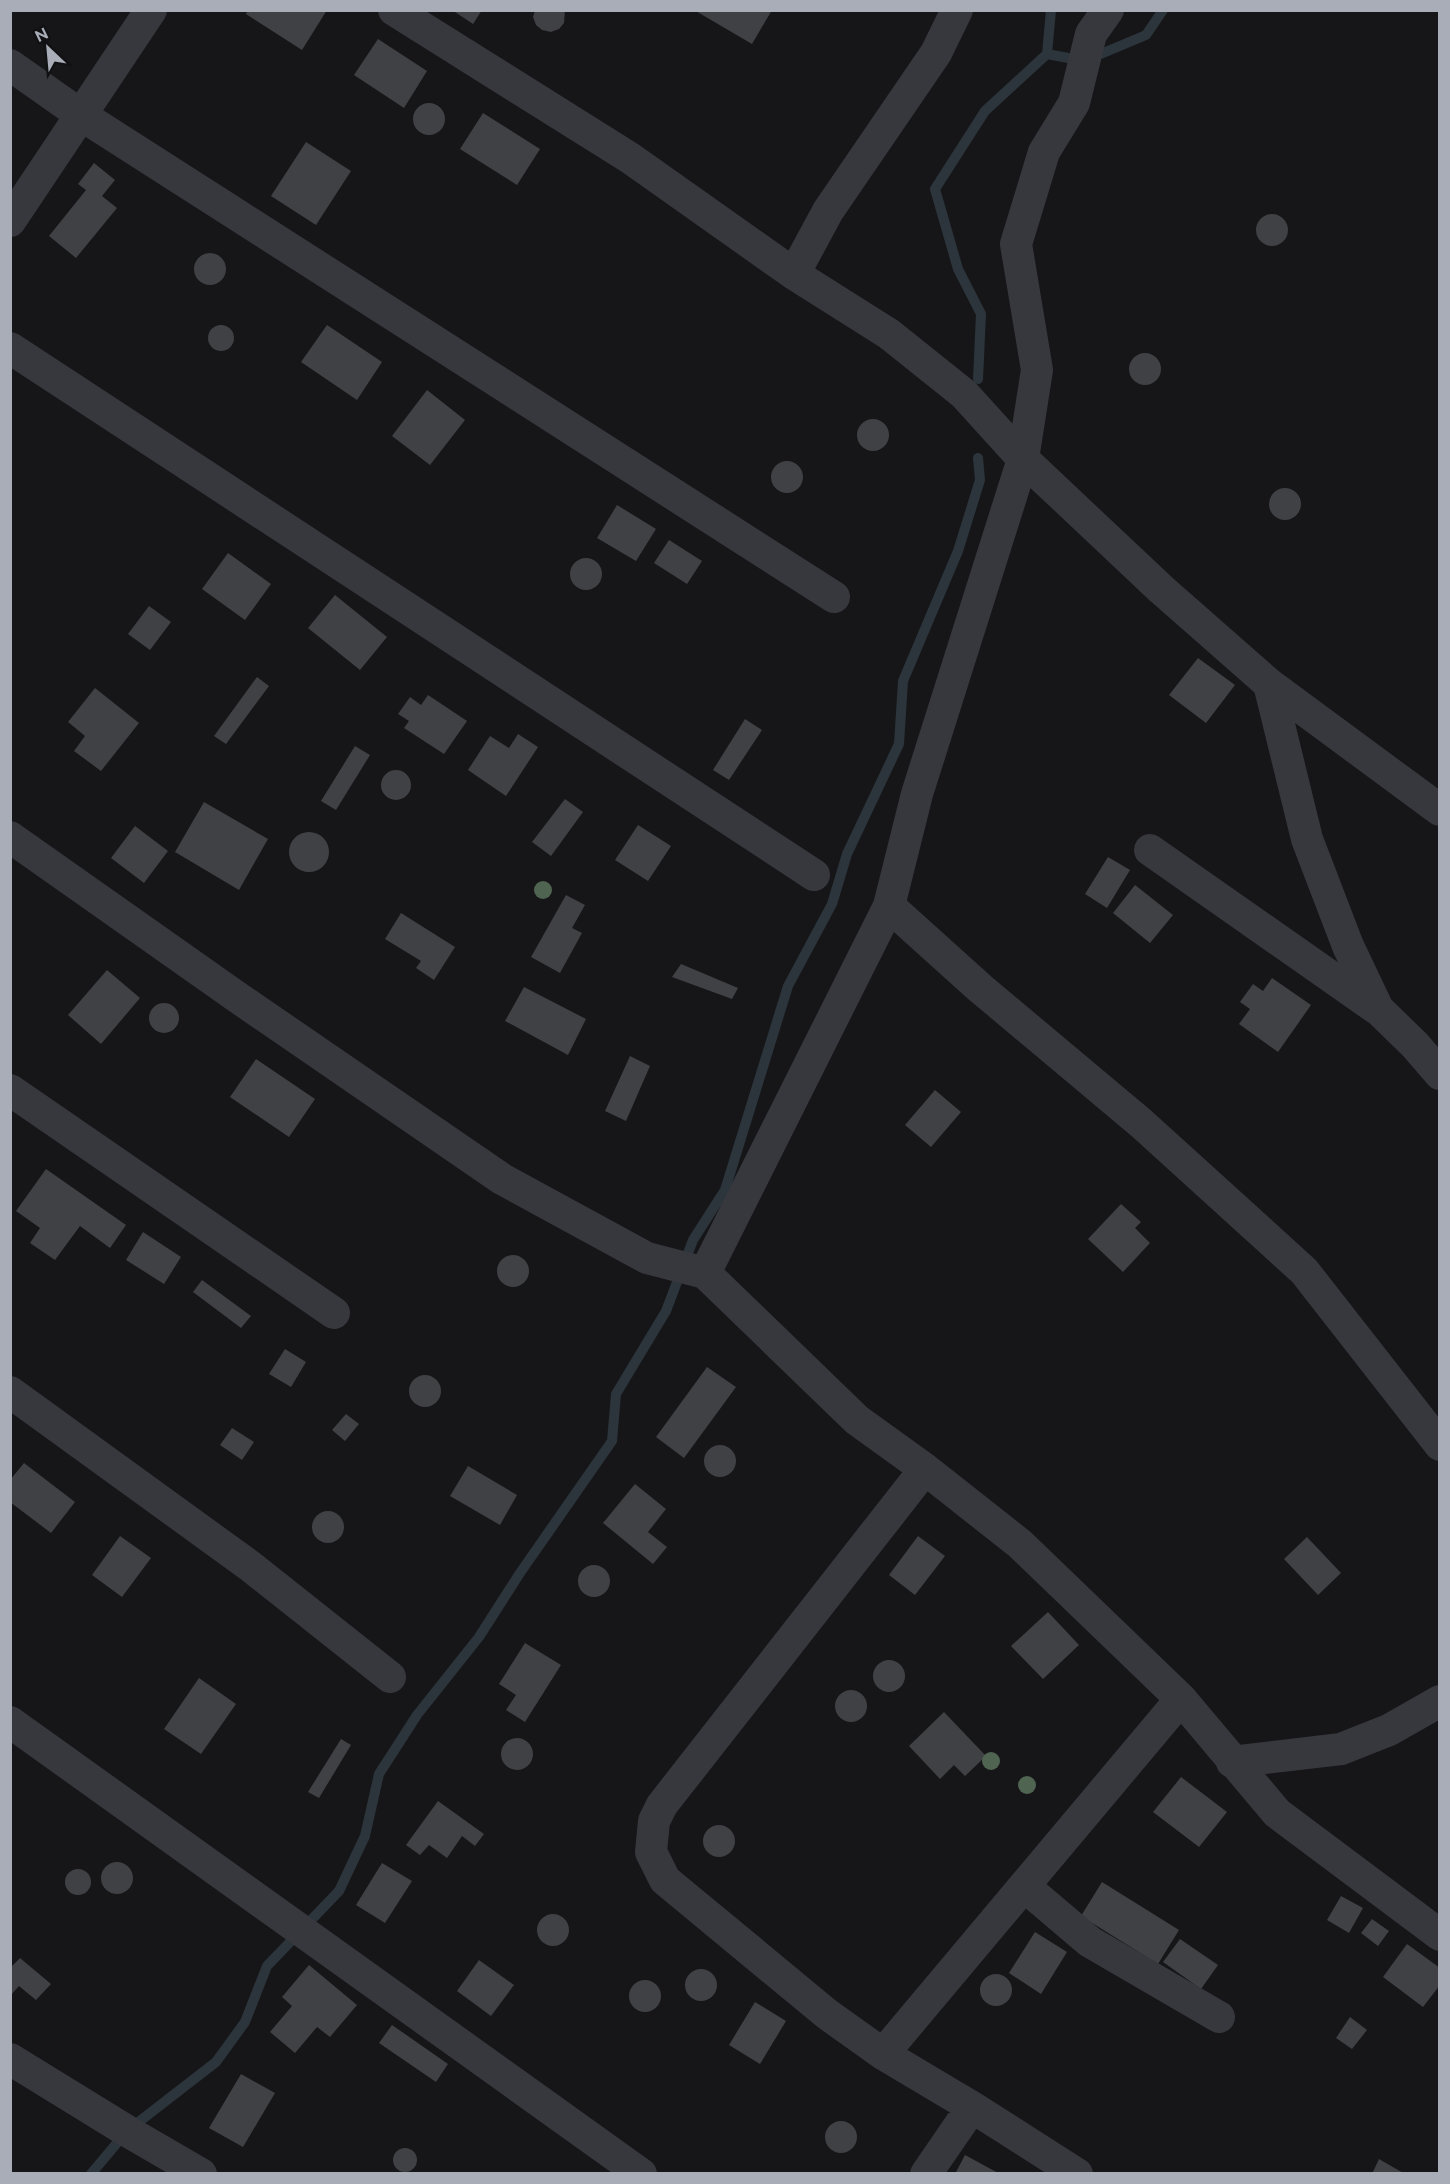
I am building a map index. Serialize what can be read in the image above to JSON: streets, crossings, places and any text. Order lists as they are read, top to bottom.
{
  "north": "top left"
}
